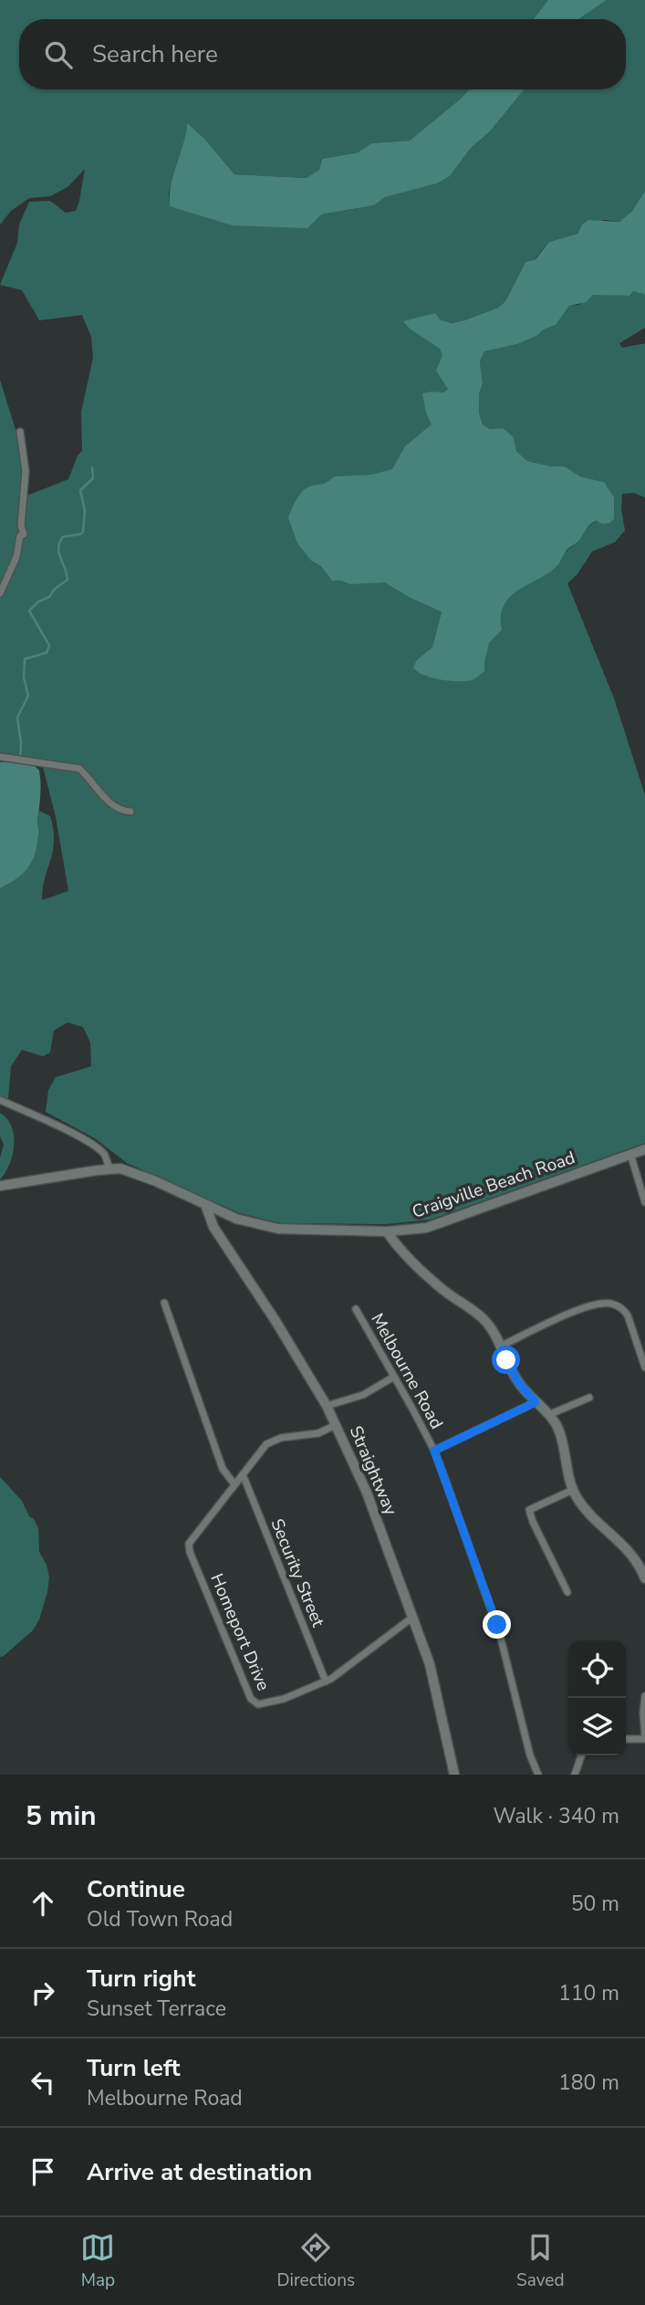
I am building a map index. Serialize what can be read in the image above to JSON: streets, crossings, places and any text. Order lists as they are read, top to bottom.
{
  "streets": {
    "street": [
      "Craigville Beach Road",
      "Melbourne Road",
      "Straightway",
      "Security Street",
      "Homeport Drive"
    ]
  },
  "crossings": [
    ["Craigville Beach Road", "Straightway"],
    ["Straightway", "Homeport Drive"],
    ["Security Street", "Homeport Drive"]
  ],
  "page": {
    "search": "Search here",
    "heading": ["5 min", "Walk · 340 m"],
    "list": [
      ["Continue", "Old Town Road", "50 m"],
      ["Turn right", "Sunset Terrace", "110 m"],
      ["Turn left", "Melbourne Road", "180 m"],
      "Arrive at destination"
    ],
    "nav": ["Map", "Directions", "Saved"]
  }
}
